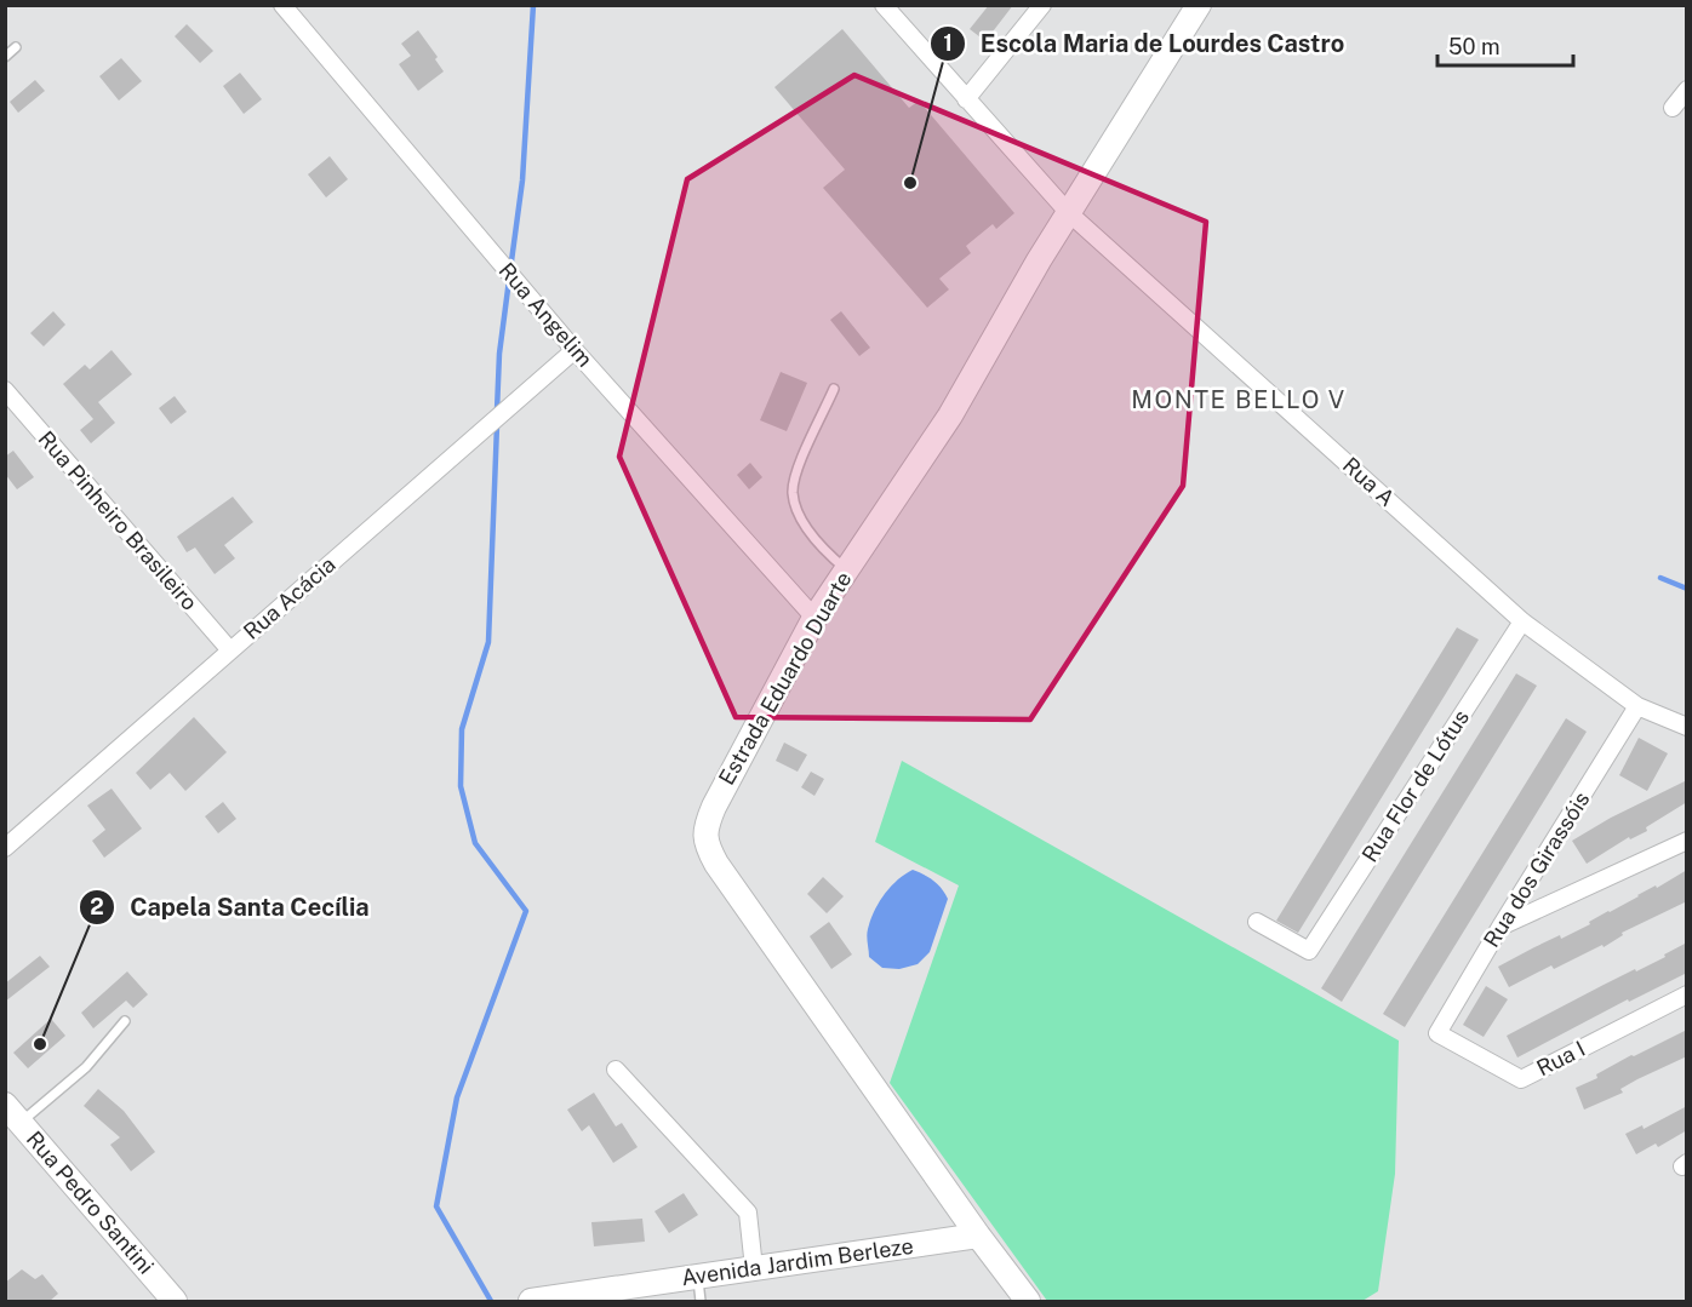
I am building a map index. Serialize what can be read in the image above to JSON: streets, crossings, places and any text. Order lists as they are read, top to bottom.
{
  "streets": {
    "street": [
      "Rua Angelim",
      "Rua A",
      "Rua Pinheiro Brasileiro",
      "Rua Acácia",
      "Estrada Eduardo Duarte",
      "Rua Flor de Lótus",
      "Rua dos Girassóis",
      "Rua I",
      "Rua Pedro Santini",
      "Avenida Jardim Berleze"
    ]
  },
  "crossings": [
    ["Rua Angelim", "Rua Acácia"],
    ["Rua Angelim", "Estrada Eduardo Duarte"],
    ["Rua A", "Estrada Eduardo Duarte"],
    ["Rua A", "Rua Flor de Lótus"],
    ["Rua A", "Rua dos Girassóis"],
    ["Rua Pinheiro Brasileiro", "Rua Acácia"],
    ["Estrada Eduardo Duarte", "Avenida Jardim Berleze"],
    ["Rua dos Girassóis", "Rua I"]
  ],
  "districts": ["MONTE BELLO V"],
  "places": ["Escola Maria de Lourdes Castro", "Capela Santa Cecília"],
  "scale_bar": "50 m"
}
